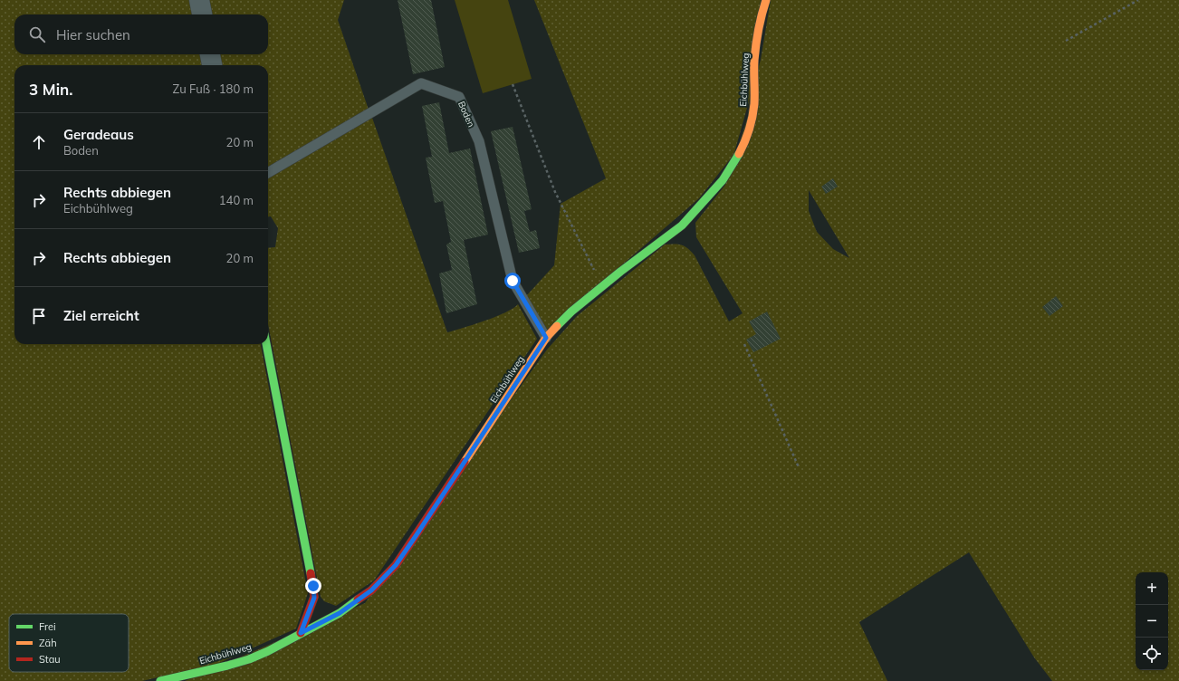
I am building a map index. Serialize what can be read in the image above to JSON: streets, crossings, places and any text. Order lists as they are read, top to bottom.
{
  "streets": {
    "street": ["Eichbühlweg"],
    "lane": ["Boden"]
  },
  "crossings": [
    ["Eichbühlweg", "Boden"]
  ],
  "legend": ["Frei", "Zäh", "Stau"],
  "page": {
    "search": "Hier suchen",
    "heading": ["3 Min.", "Zu Fuß · 180 m"],
    "list": [
      ["Geradeaus", "Boden", "20 m"],
      ["Rechts abbiegen", "Eichbühlweg", "140 m"],
      ["Rechts abbiegen", "20 m"],
      "Ziel erreicht"
    ],
    "map_buttons": ["+", "−"]
  }
}
